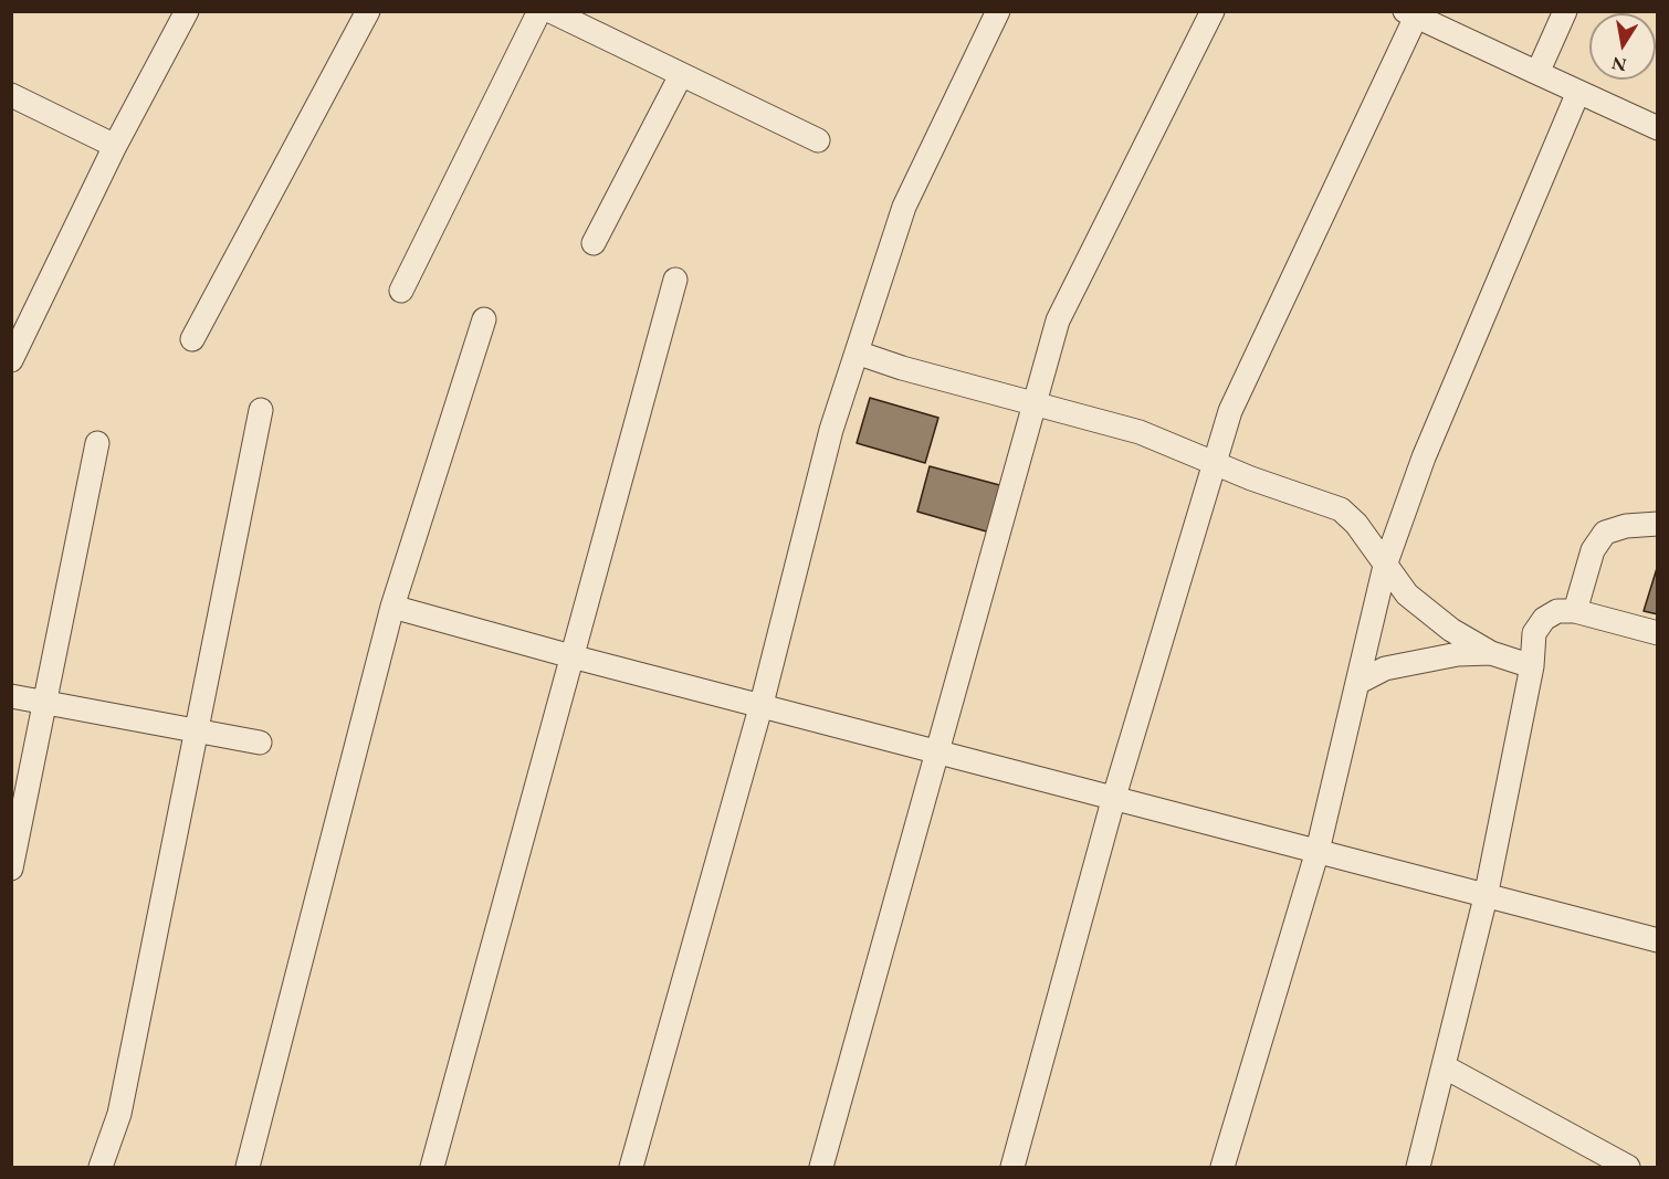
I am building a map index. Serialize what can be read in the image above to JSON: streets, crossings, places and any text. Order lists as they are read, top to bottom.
{
  "north": "bottom"
}
